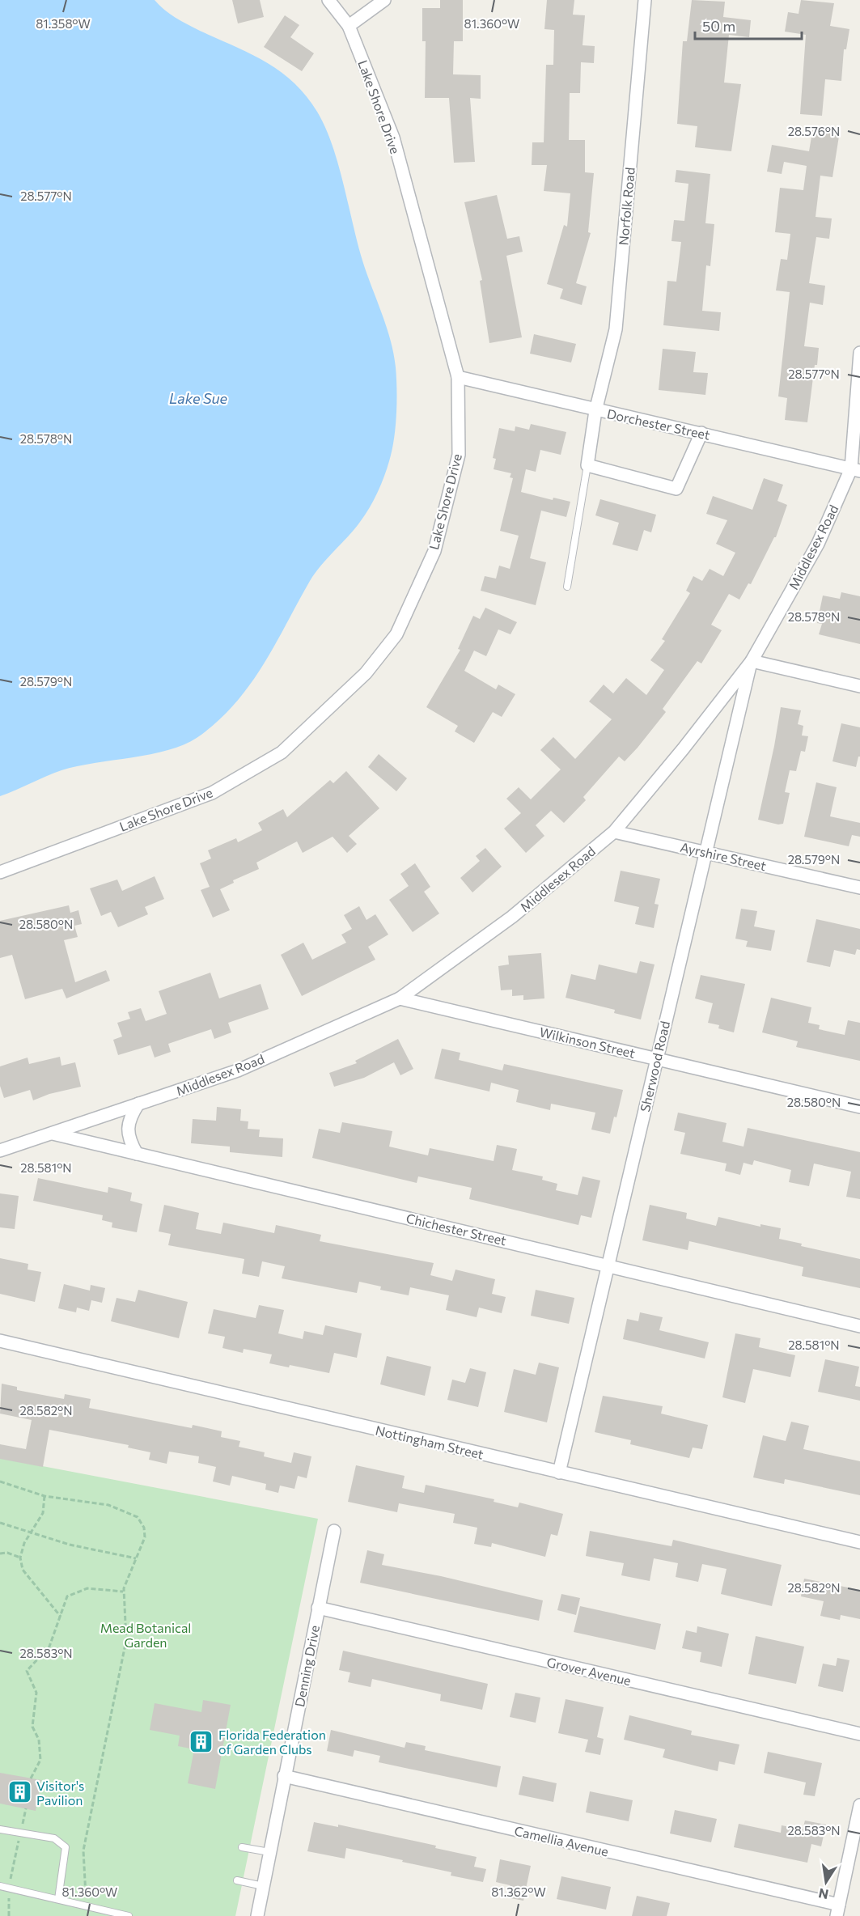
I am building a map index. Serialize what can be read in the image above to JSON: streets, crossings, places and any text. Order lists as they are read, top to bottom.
{
  "streets": {
    "street": [
      "Lake Shore Drive",
      "Norfolk Road",
      "Dorchester Street",
      "Middlesex Road",
      "Ayrshire Street",
      "Wilkinson Street",
      "Sherwood Road",
      "Chichester Street",
      "Nottingham Street",
      "Denning Drive",
      "Grover Avenue",
      "Camellia Avenue"
    ]
  },
  "crossings": [
    ["Lake Shore Drive", "Dorchester Street"],
    ["Norfolk Road", "Dorchester Street"],
    ["Dorchester Street", "Middlesex Road"],
    ["Middlesex Road", "Ayrshire Street"],
    ["Middlesex Road", "Wilkinson Street"],
    ["Middlesex Road", "Sherwood Road"],
    ["Middlesex Road", "Chichester Street"],
    ["Ayrshire Street", "Sherwood Road"],
    ["Wilkinson Street", "Sherwood Road"],
    ["Sherwood Road", "Chichester Street"],
    ["Sherwood Road", "Nottingham Street"],
    ["Denning Drive", "Grover Avenue"],
    ["Denning Drive", "Camellia Avenue"]
  ],
  "water": ["Lake Sue"],
  "parks": ["Mead Botanical Garden"],
  "places": {
    "building": ["Florida Federation of Garden Clubs", "Visitor's Pavilion"]
  },
  "scale_bar": "50 m",
  "north": "bottom",
  "coordinates": [
    "81.358°W",
    "81.360°W",
    "28.576°N",
    "28.577°N",
    "28.578°N",
    "28.579°N",
    "28.580°N",
    "28.581°N",
    "28.582°N",
    "28.583°N",
    "81.362°W"
  ]
}
